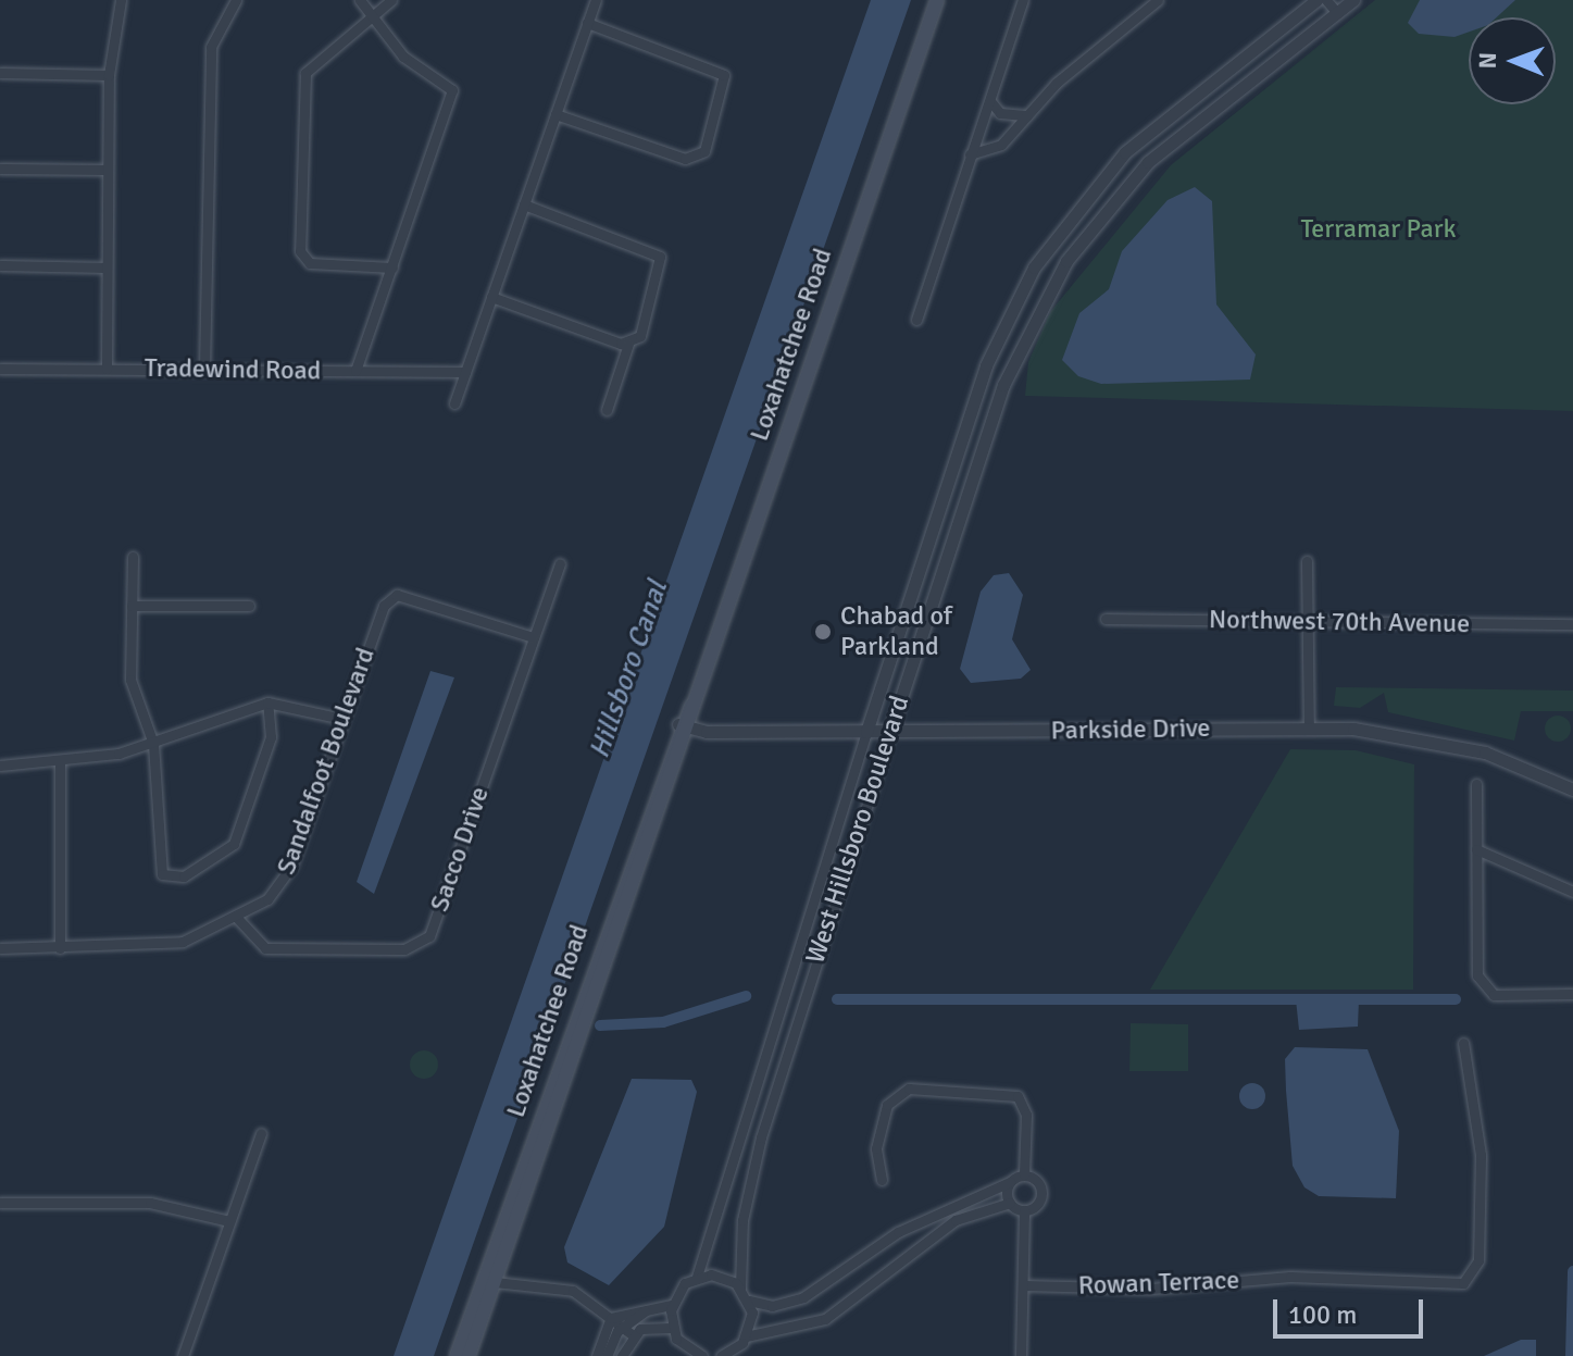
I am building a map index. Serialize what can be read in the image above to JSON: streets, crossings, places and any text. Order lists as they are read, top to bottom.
{
  "streets": {
    "main road": ["Loxahatchee Road"],
    "street": [
      "Tradewind Road",
      "Northwest 70th Avenue",
      "Parkside Drive",
      "Sandalfoot Boulevard",
      "West Hillsboro Boulevard",
      "Sacco Drive",
      "Rowan Terrace"
    ]
  },
  "crossings": [
    ["Loxahatchee Road", "Parkside Drive"],
    ["Parkside Drive", "West Hillsboro Boulevard"],
    ["Sandalfoot Boulevard", "Sacco Drive"]
  ],
  "water": ["Hillsboro Canal"],
  "parks": ["Terramar Park"],
  "places": ["Chabad of Parkland"],
  "scale_bar": "100 m",
  "north": "left"
}
